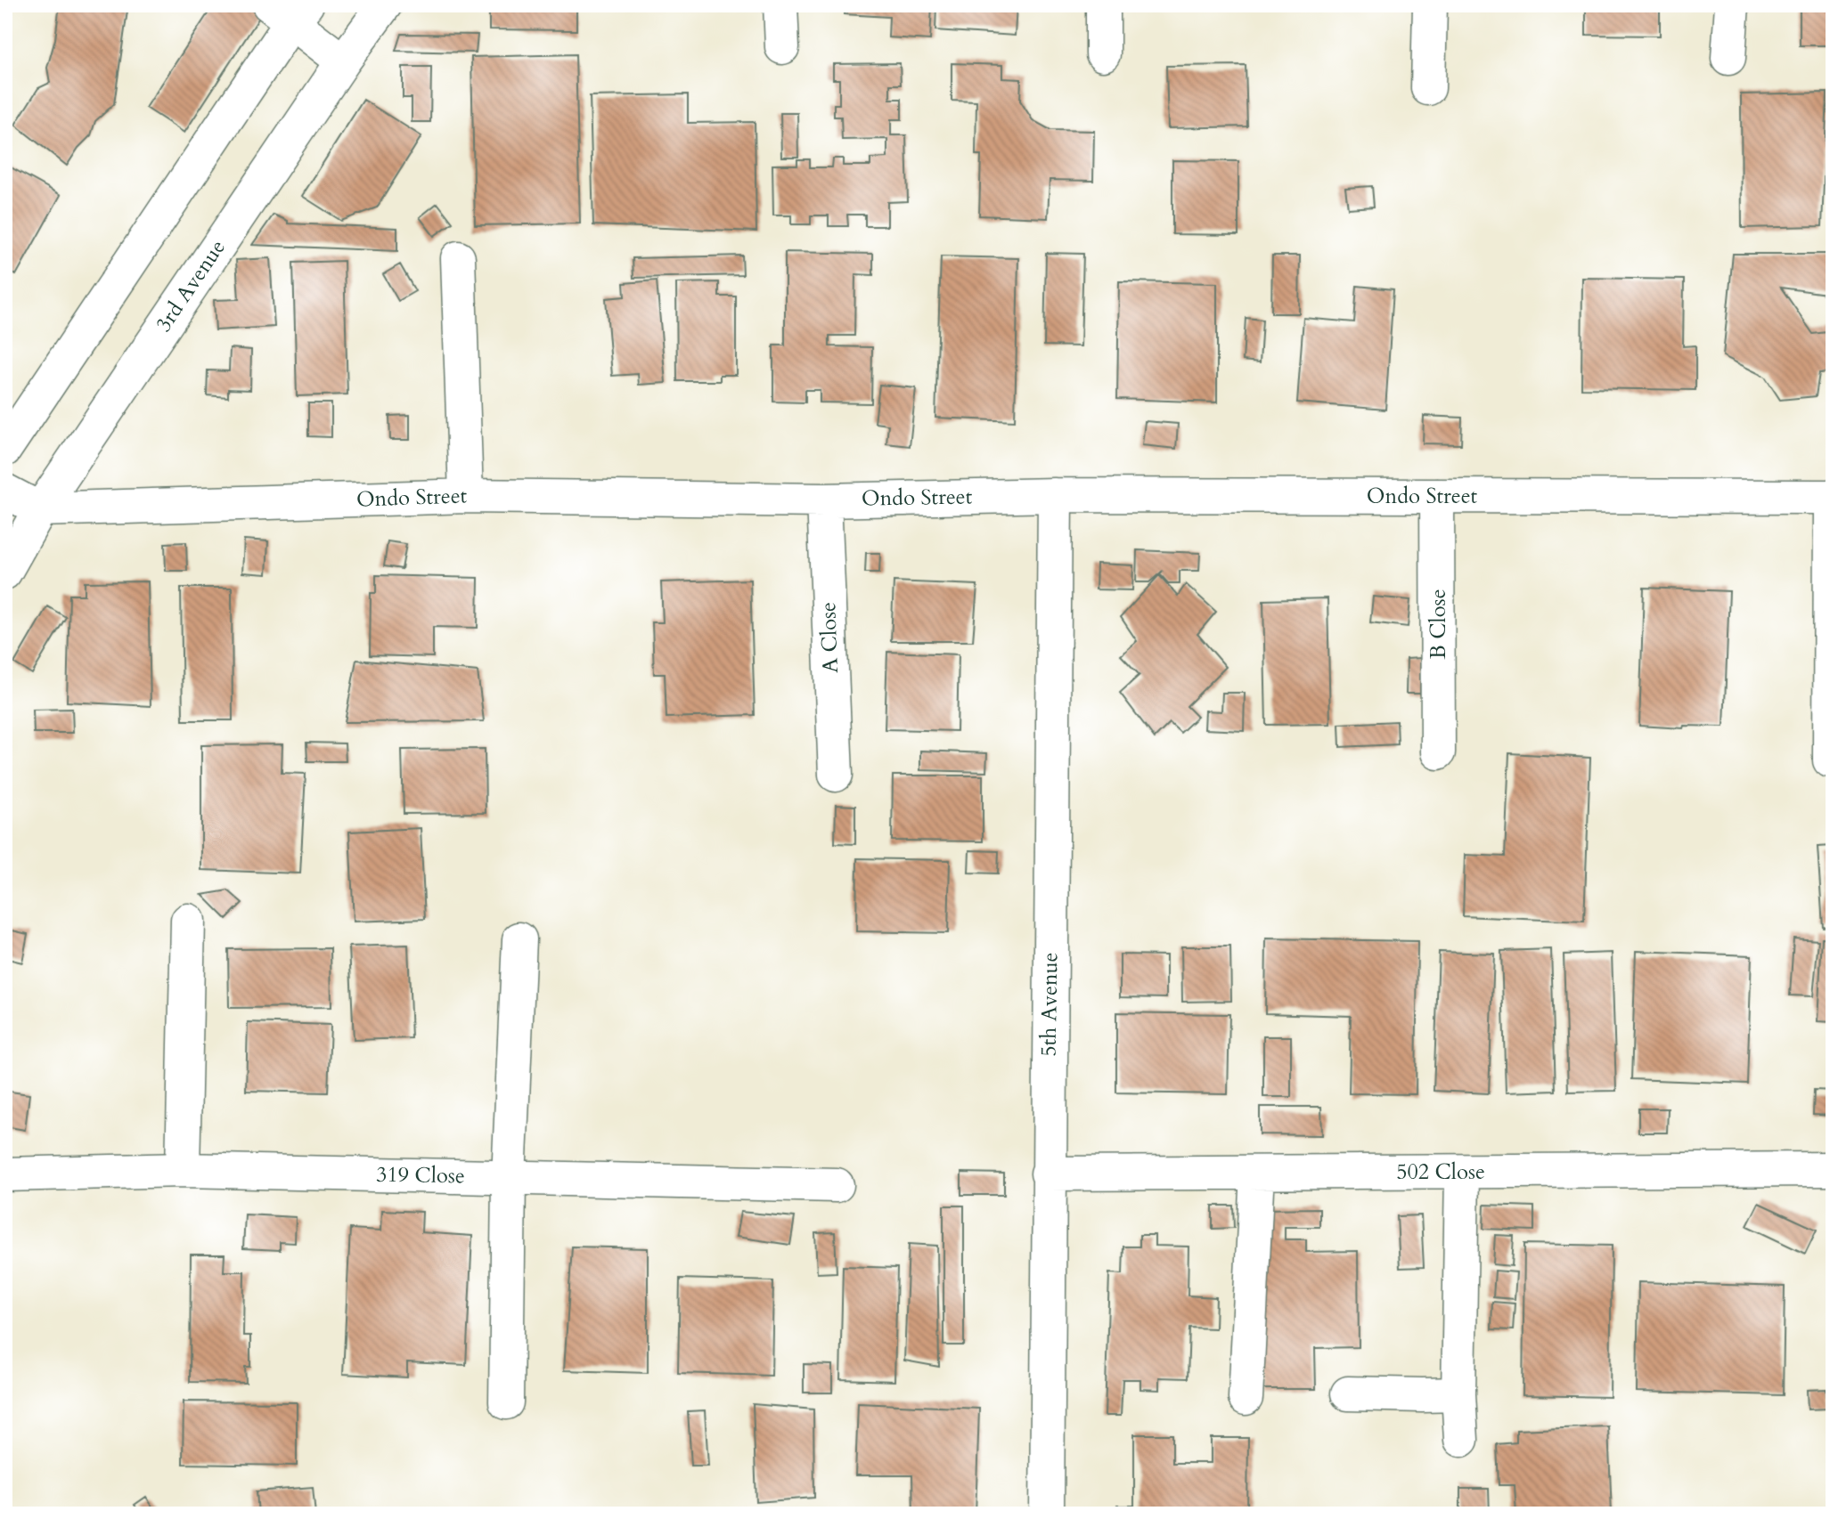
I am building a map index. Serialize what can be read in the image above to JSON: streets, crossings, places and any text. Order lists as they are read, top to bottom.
{
  "streets": {
    "street": [
      "3rd Avenue",
      "Ondo Street",
      "B Close",
      "A Close",
      "5th Avenue",
      "502 Close",
      "319 Close"
    ]
  },
  "crossings": [
    ["3rd Avenue", "Ondo Street"],
    ["Ondo Street", "B Close"],
    ["Ondo Street", "A Close"],
    ["Ondo Street", "5th Avenue"],
    ["5th Avenue", "502 Close"]
  ]
}
